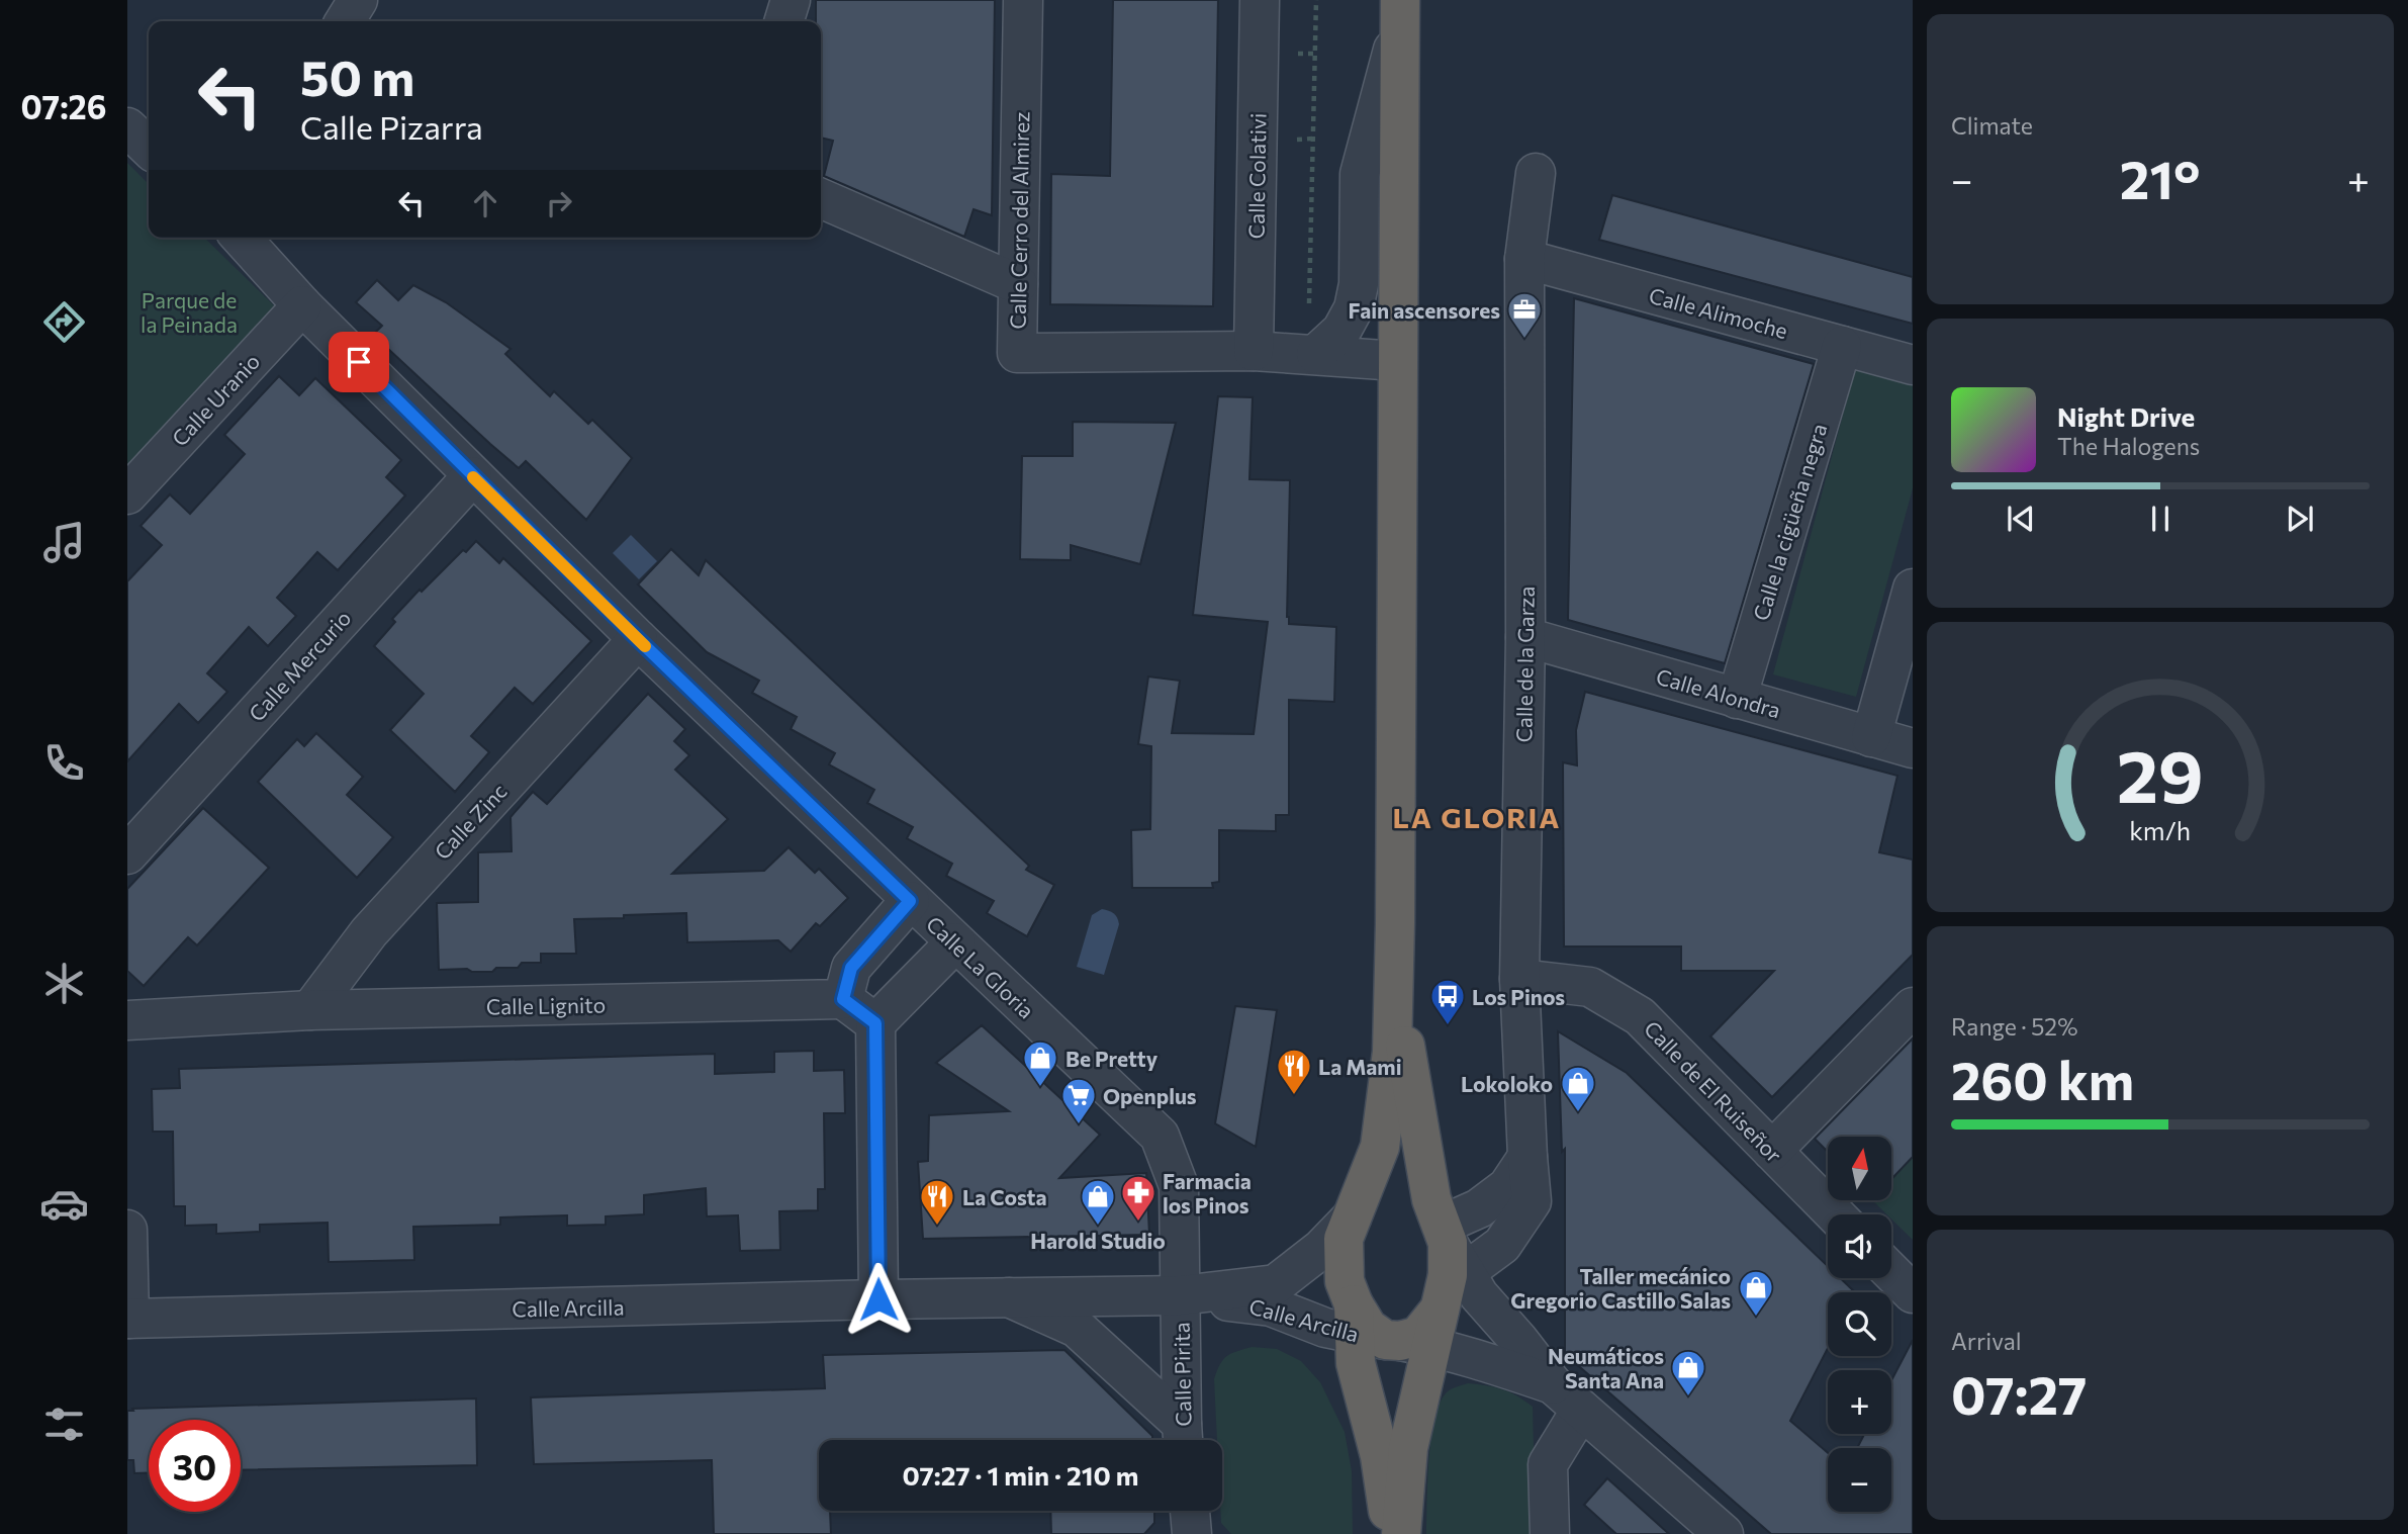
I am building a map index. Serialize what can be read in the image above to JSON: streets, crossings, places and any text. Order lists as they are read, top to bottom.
{
  "streets": {
    "street": [
      "Calle Colativi",
      "Calle Cerro del Almirez",
      "Calle Alimoche",
      "Calle Uranio",
      "Calle la cigüeña negra",
      "Calle de la Garza",
      "Calle Mercurio",
      "Calle Alondra",
      "Calle Zinc",
      "Calle La Gloria",
      "Calle Lignito",
      "Calle de El Ruiseñor",
      "Calle Arcilla",
      "Calle Pirita"
    ]
  },
  "crossings": [
    ["Calle Colativi", "Calle Cerro del Almirez"],
    ["Calle Alimoche", "Calle la cigüeña negra"],
    ["Calle Alimoche", "Calle de la Garza"],
    ["Calle Uranio", "Calle La Gloria"],
    ["Calle la cigüeña negra", "Calle Alondra"],
    ["Calle de la Garza", "Calle Alondra"],
    ["Calle de la Garza", "Calle de El Ruiseñor"],
    ["Calle de la Garza", "Calle Arcilla"],
    ["Calle Mercurio", "Calle La Gloria"],
    ["Calle Zinc", "Calle La Gloria"],
    ["Calle Zinc", "Calle Lignito"],
    ["Calle La Gloria", "Calle Arcilla"],
    ["Calle La Gloria", "Calle Pirita"],
    ["Calle Arcilla", "Calle Pirita"]
  ],
  "districts": ["LA GLORIA"],
  "parks": ["Parque de la Peinada"],
  "places": {
    "office": ["Fain ascensores"],
    "bus stop": ["Los Pinos"],
    "shop": [
      "Be Pretty",
      "Lokoloko",
      "Harold Studio",
      "Taller mecánico Gregorio Castillo Salas",
      "Neumáticos Santa Ana"
    ],
    "restaurant": ["La Mami", "La Costa"],
    "supermarket": ["Openplus"],
    "pharmacy": ["Farmacia los Pinos"]
  },
  "north": "top",
  "page": {
    "tabs": "07:26",
    "tile": [
      "Climate",
      ["Range · 52%", "260 km"],
      ["Arrival", "07:27"]
    ],
    "turn": ["50 m", "Calle Pizarra"],
    "heat": ["−", "21°", "+"],
    "song": ["Night Drive", "The Halogens"],
    "map_buttons": ["+", "−"],
    "limit": "30",
    "trip": "07:27 · 1 min · 210 m",
    "gauge": ["29", "km/h"]
  }
}
